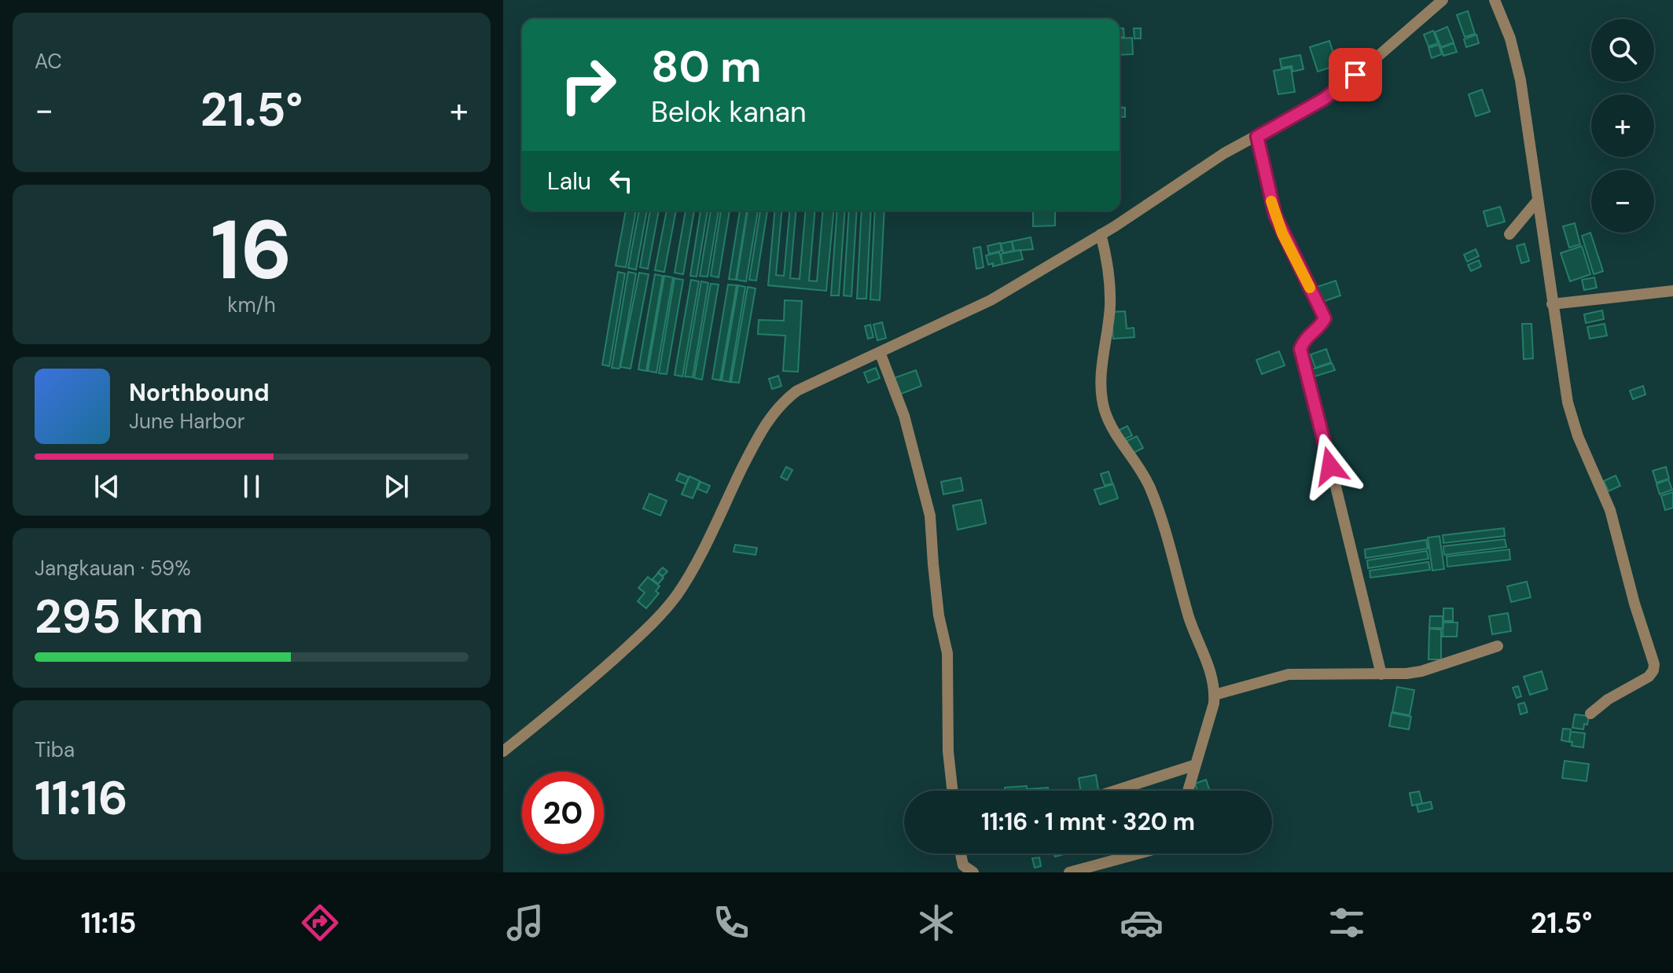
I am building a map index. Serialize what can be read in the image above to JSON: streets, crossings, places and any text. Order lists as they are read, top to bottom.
{
  "page": {
    "tile": [
      "AC",
      ["16", "km/h"],
      ["Jangkauan · 59%", "295 km"],
      ["Tiba", "11:16"]
    ],
    "map_buttons": ["+", "−"],
    "turn": ["80 m", "Belok kanan"],
    "heat": ["−", "21.5°", "+"],
    "then": "Lalu",
    "song": ["Northbound", "June Harbor"],
    "limit": "20",
    "trip": "11:16 · 1 mnt · 320 m",
    "tabs": ["11:15", "21.5°"]
  }
}
